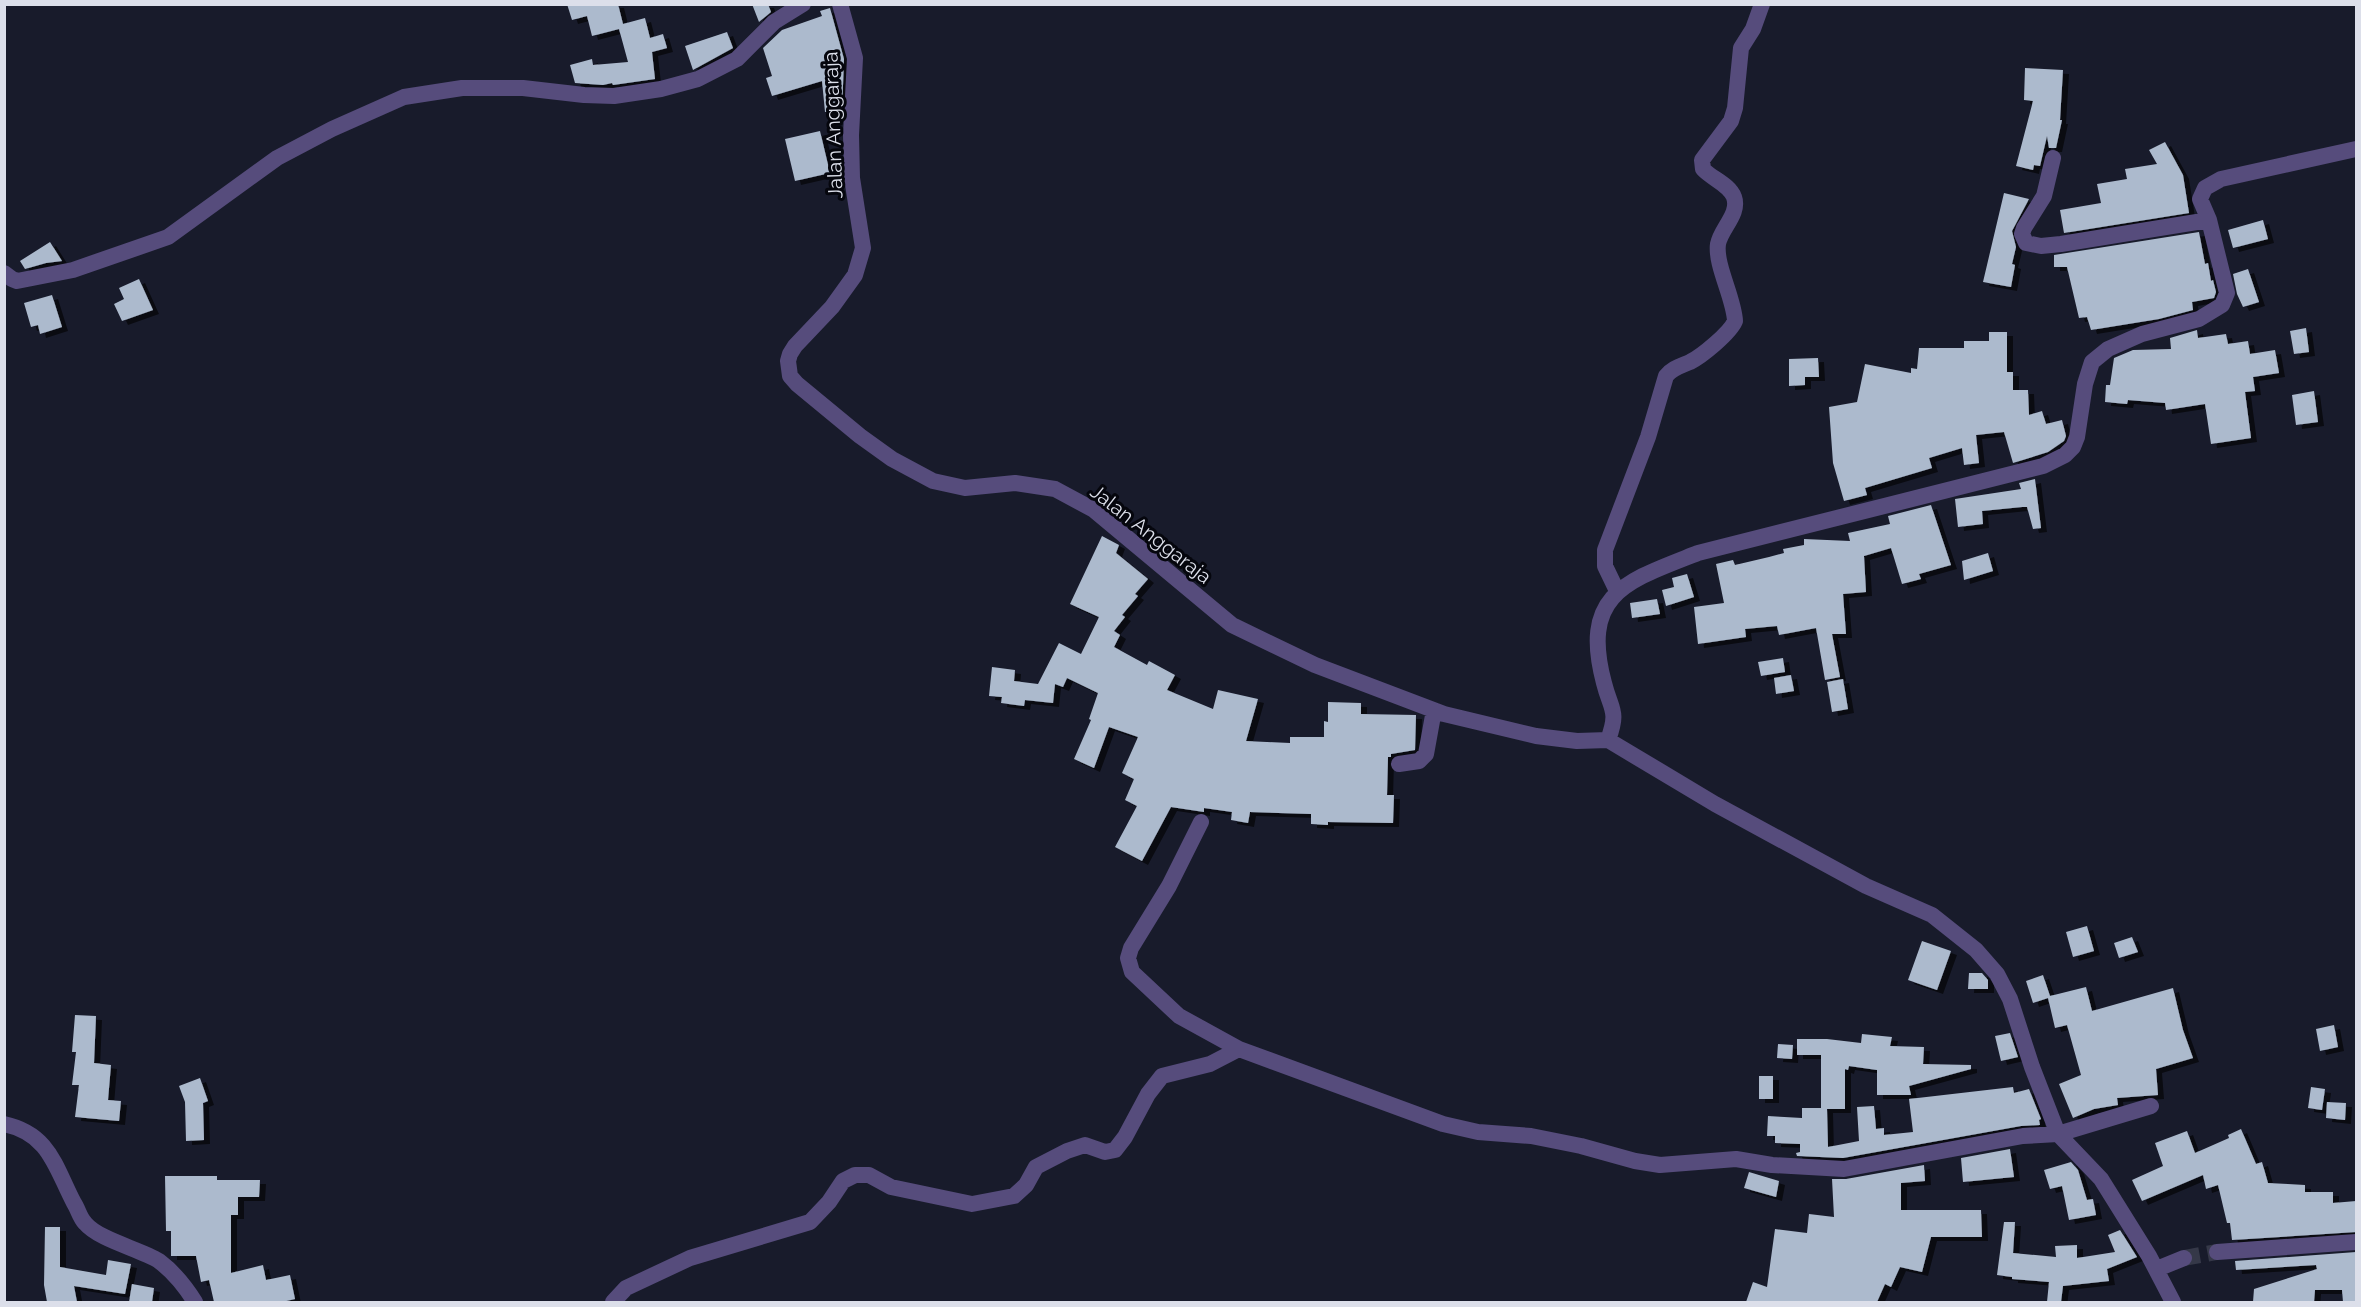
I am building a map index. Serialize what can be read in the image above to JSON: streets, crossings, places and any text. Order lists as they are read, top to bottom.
{
  "streets": {
    "street": ["Jalan Anggaraja"]
  }
}
